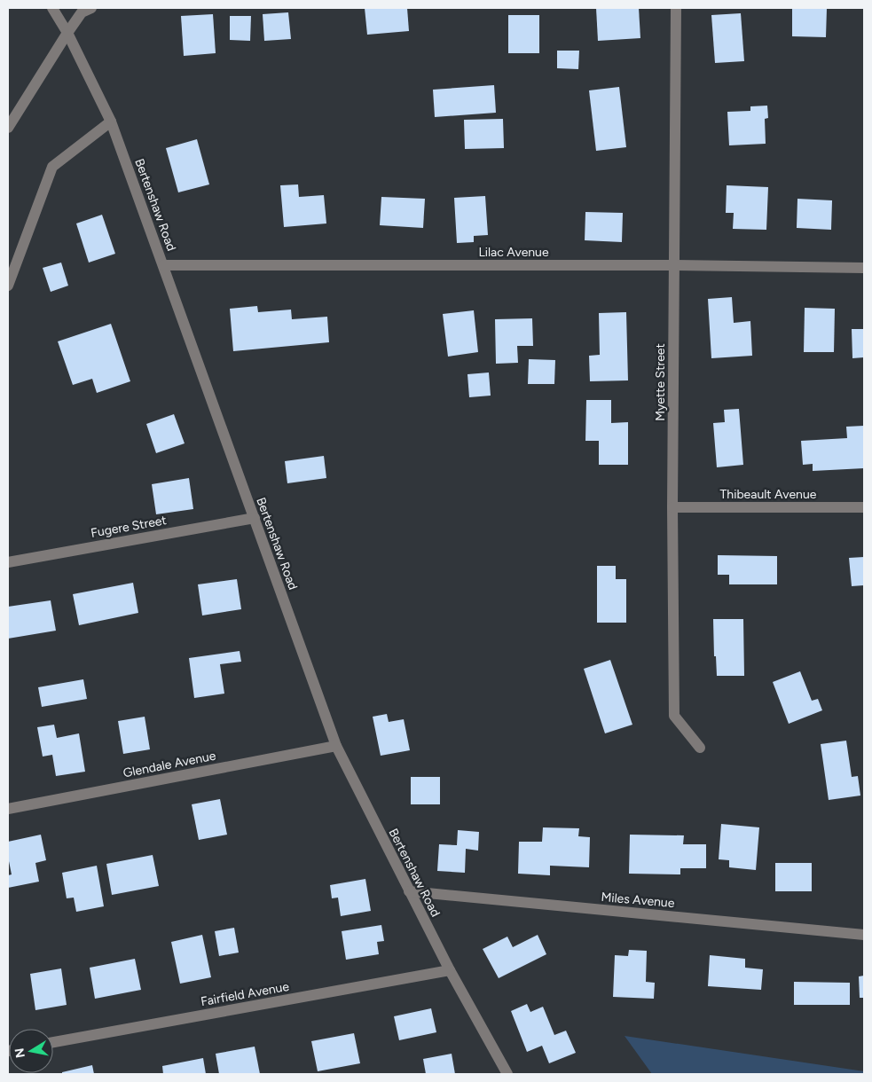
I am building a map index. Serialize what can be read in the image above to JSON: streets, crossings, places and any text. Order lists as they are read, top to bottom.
{
  "streets": {
    "street": [
      "Bertenshaw Road",
      "Lilac Avenue",
      "Myette Street",
      "Thibeault Avenue",
      "Fugere Street",
      "Glendale Avenue",
      "Miles Avenue",
      "Fairfield Avenue"
    ]
  },
  "crossings": [
    ["Bertenshaw Road", "Lilac Avenue"],
    ["Bertenshaw Road", "Fugere Street"],
    ["Bertenshaw Road", "Glendale Avenue"],
    ["Bertenshaw Road", "Miles Avenue"],
    ["Bertenshaw Road", "Fairfield Avenue"],
    ["Lilac Avenue", "Myette Street"],
    ["Myette Street", "Thibeault Avenue"]
  ],
  "north": "left"
}
